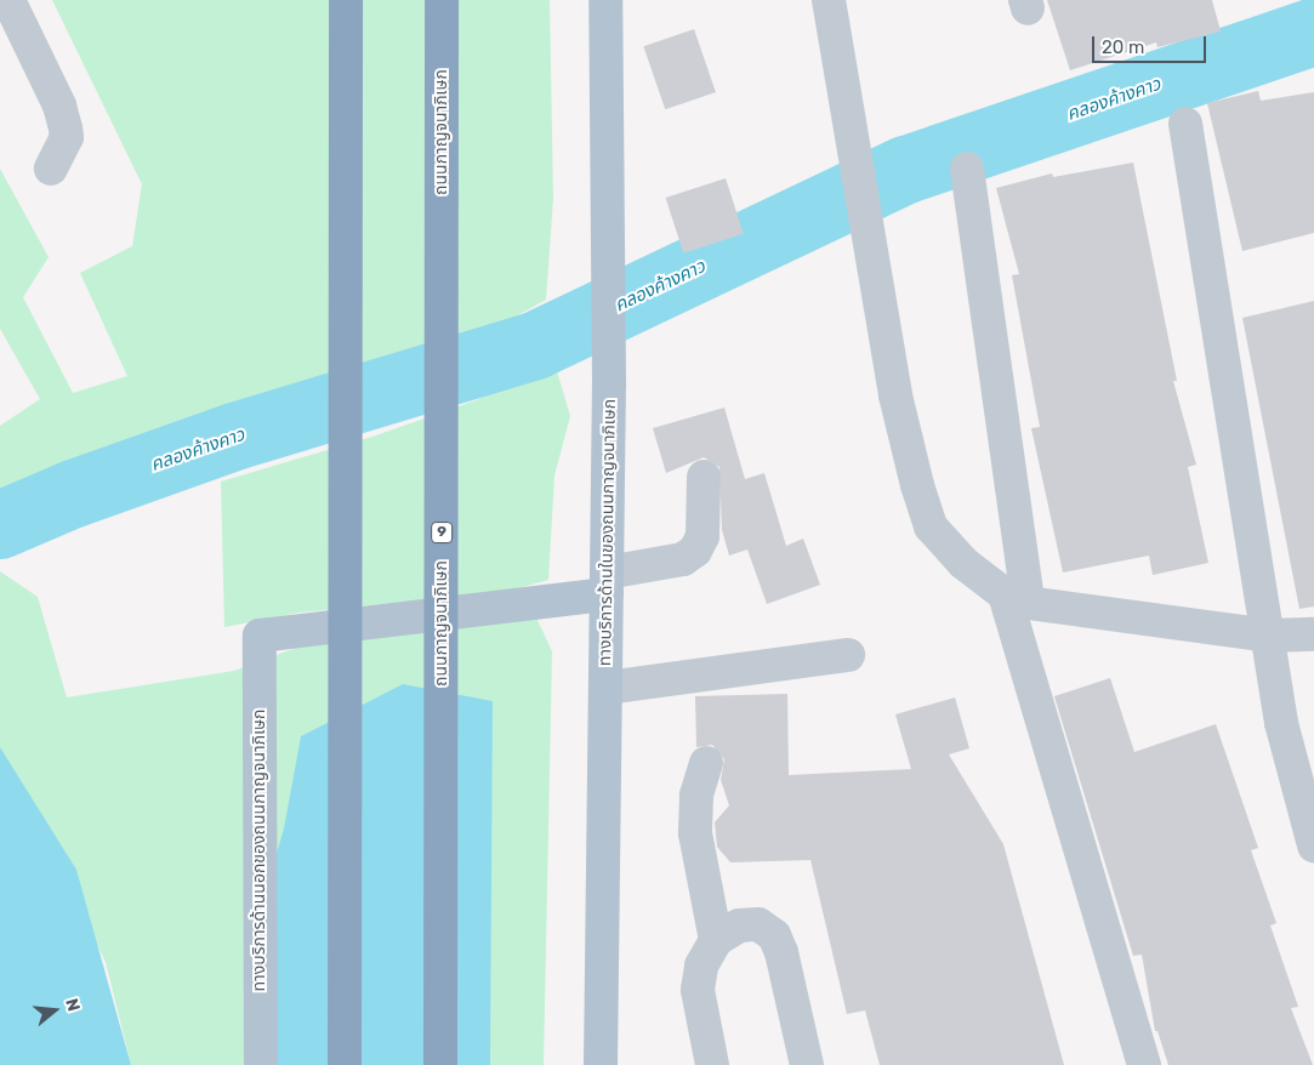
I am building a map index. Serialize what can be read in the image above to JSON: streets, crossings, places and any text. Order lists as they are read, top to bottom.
{
  "streets": {
    "highway": ["ถนนกาญจนาภิเษก", "9"],
    "main road": ["ทางบริการด้านในของถนนกาญจนาภิเษก", "ทางบริการด้านนอกของถนนกาญจนาภิเษก"]
  },
  "crossings": [
    ["ทางบริการด้านในของถนนกาญจนาภิเษก", "ทางบริการด้านนอกของถนนกาญจนาภิเษก"]
  ],
  "water": ["คลองค้างคาว"],
  "scale_bar": "20 m",
  "north": "right"
}
